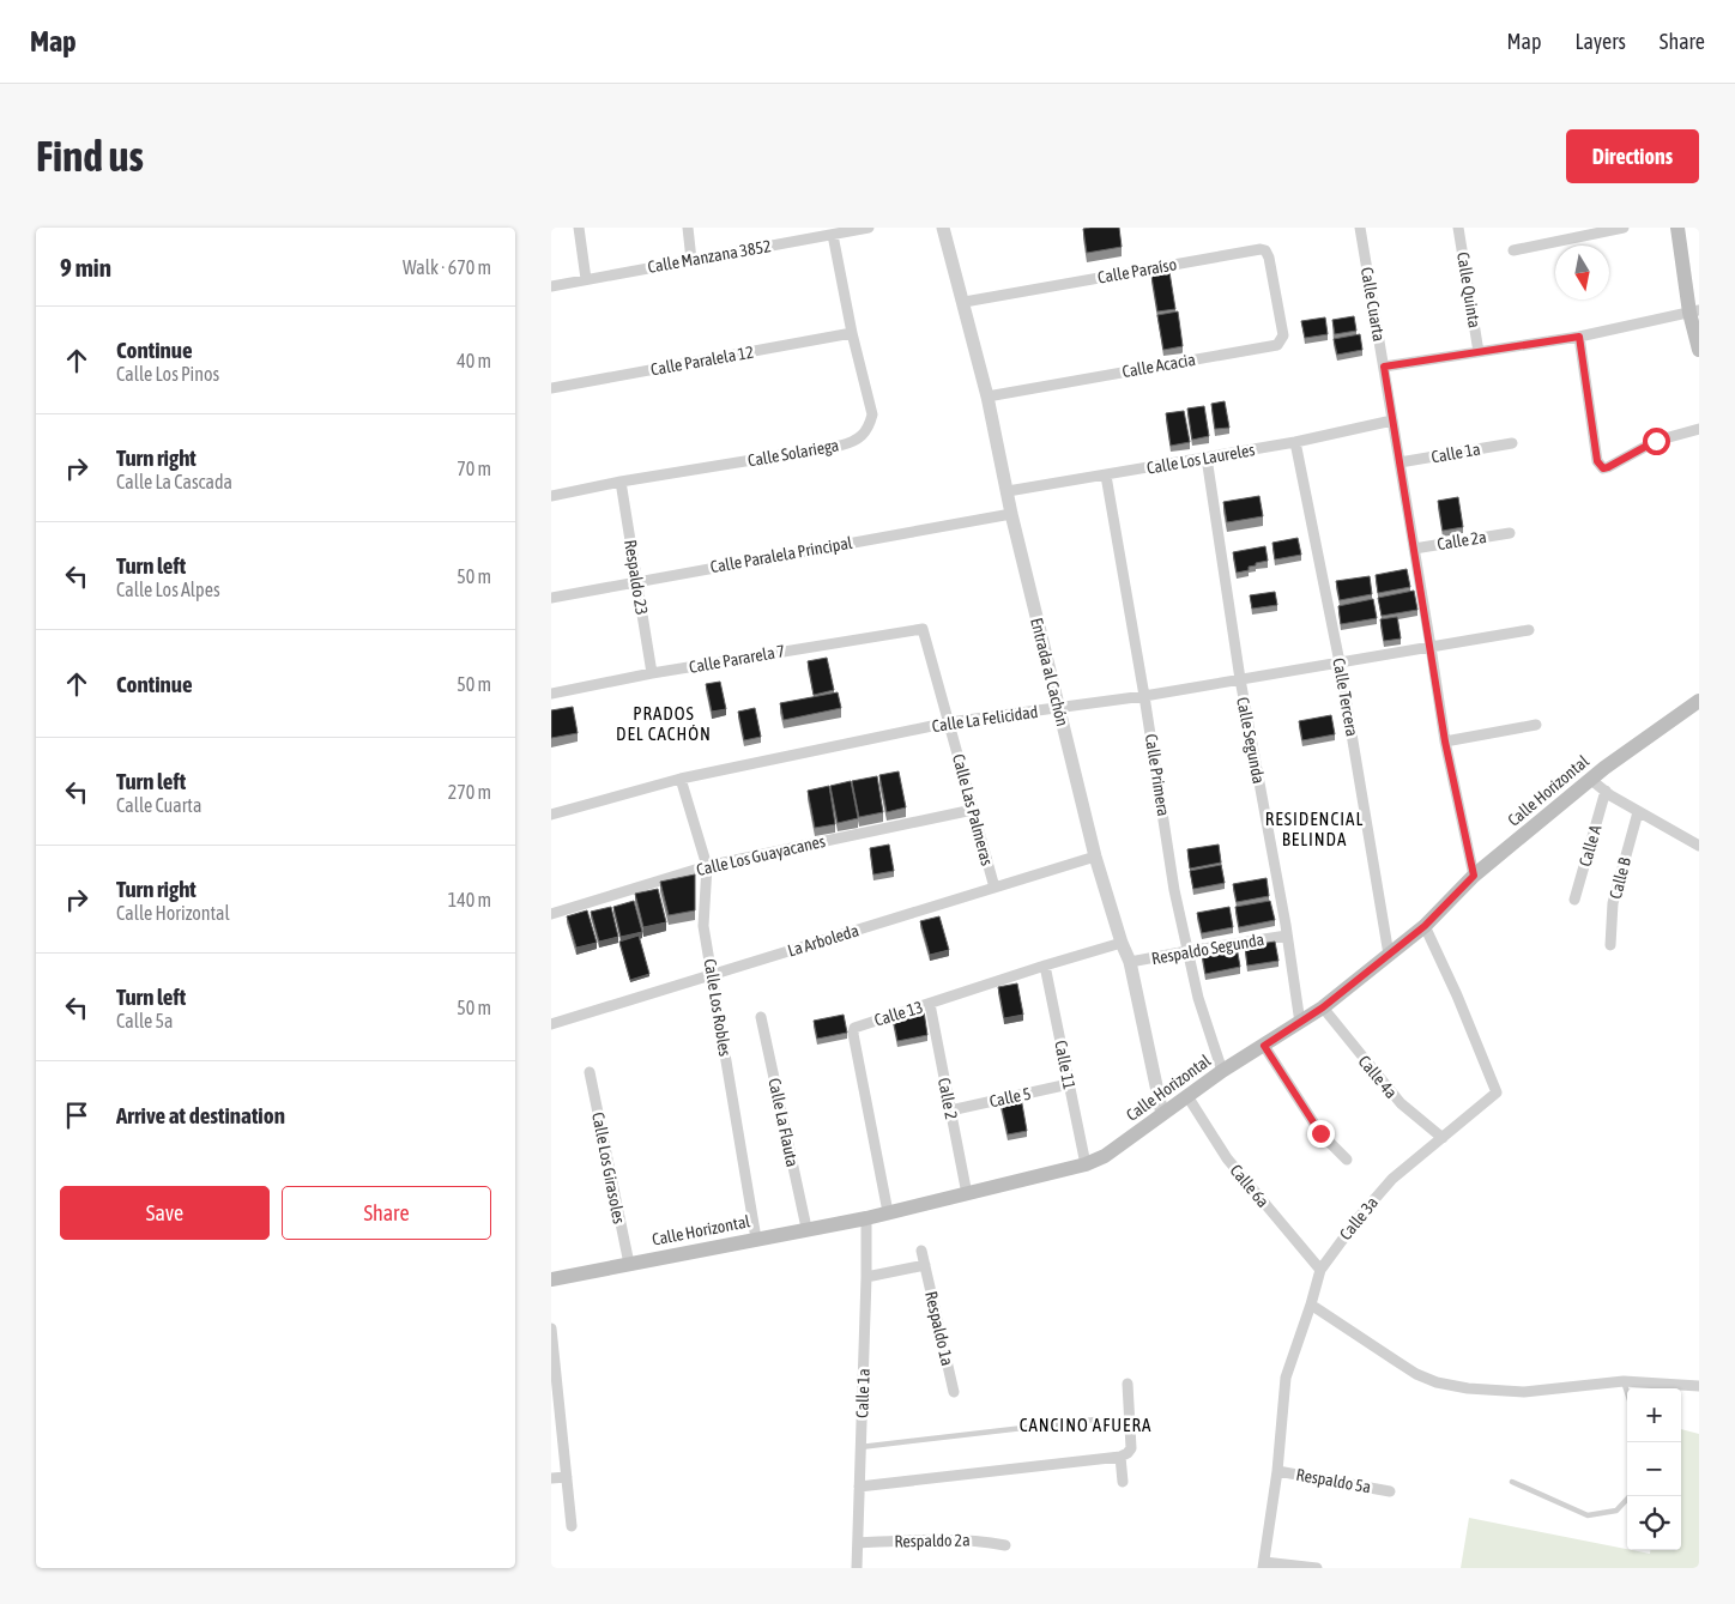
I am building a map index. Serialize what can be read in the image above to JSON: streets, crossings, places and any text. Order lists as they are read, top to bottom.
{
  "streets": {
    "main road": ["Calle Horizontal"],
    "street": [
      "Calle Manzana 3852",
      "Calle Paraíso",
      "Calle Quinta",
      "Calle Cuarta",
      "Calle Paralela 12",
      "Calle Acacia",
      "Calle Solariega",
      "Calle 1a",
      "Calle Los Laureles",
      "Calle 2a",
      "Calle Paralela Principal",
      "Respaldo 23",
      "Calle Pararela 7",
      "Entrada al Cachón",
      "Calle Tercera",
      "Calle La Felicidad",
      "Calle Segunda",
      "Calle Primera",
      "Calle Las Palmeras",
      "Calle A",
      "Calle Los Guayacanes",
      "Calle B",
      "La Arboleda",
      "Respaldo Segunda",
      "Calle Los Robles",
      "Calle 13",
      "Calle 11",
      "Calle 4a",
      "Calle 5",
      "Calle 2",
      "Calle La Flauta",
      "Calle Los Girasoles",
      "Calle 6a",
      "Calle 3a",
      "Respaldo 1a",
      "Respaldo 5a",
      "Respaldo 2a"
    ]
  },
  "crossings": [
    ["Calle Manzana 3852", "Calle Solariega"],
    ["Calle Paraíso", "Calle Acacia"],
    ["Calle Paraíso", "Entrada al Cachón"],
    ["Calle Cuarta", "Calle 1a"],
    ["Calle Cuarta", "Calle Los Laureles"],
    ["Calle Cuarta", "Calle 2a"],
    ["Calle Cuarta", "Calle La Felicidad"],
    ["Calle Cuarta", "Calle Horizontal"],
    ["Calle Paralela 12", "Calle Solariega"],
    ["Calle Acacia", "Entrada al Cachón"],
    ["Calle Solariega", "Respaldo 23"],
    ["Calle 1a", "Calle Horizontal"],
    ["Calle 1a", "Respaldo 2a"],
    ["Calle Los Laureles", "Entrada al Cachón"],
    ["Calle Los Laureles", "Calle Tercera"],
    ["Calle Los Laureles", "Calle Segunda"],
    ["Calle Los Laureles", "Calle Primera"],
    ["Calle Paralela Principal", "Respaldo 23"],
    ["Calle Paralela Principal", "Entrada al Cachón"],
    ["Respaldo 23", "Calle Pararela 7"],
    ["Calle Pararela 7", "Calle Las Palmeras"],
    ["Entrada al Cachón", "Calle La Felicidad"],
    ["Entrada al Cachón", "Calle Horizontal"],
    ["Entrada al Cachón", "La Arboleda"],
    ["Entrada al Cachón", "Respaldo Segunda"],
    ["Entrada al Cachón", "Calle 13"],
    ["Calle Tercera", "Calle La Felicidad"],
    ["Calle Tercera", "Calle Horizontal"],
    ["Calle La Felicidad", "Calle Segunda"],
    ["Calle La Felicidad", "Calle Primera"],
    ["Calle La Felicidad", "Calle Las Palmeras"],
    ["Calle La Felicidad", "Calle Los Robles"],
    ["Calle Segunda", "Calle Horizontal"],
    ["Calle Segunda", "Respaldo Segunda"],
    ["Calle Primera", "Calle Horizontal"],
    ["Calle Primera", "Respaldo Segunda"],
    ["Calle Horizontal", "Calle Los Robles"],
    ["Calle Horizontal", "Calle 13"],
    ["Calle Horizontal", "Calle 11"],
    ["Calle Horizontal", "Calle 4a"],
    ["Calle Horizontal", "Calle 2"],
    ["Calle Horizontal", "Calle La Flauta"],
    ["Calle Horizontal", "Calle Los Girasoles"],
    ["Calle Horizontal", "Calle 6a"],
    ["Calle Horizontal", "Calle 3a"],
    ["Calle Las Palmeras", "Calle Los Guayacanes"],
    ["Calle Las Palmeras", "La Arboleda"],
    ["Calle Los Guayacanes", "Calle Los Robles"],
    ["La Arboleda", "Calle Los Robles"],
    ["Calle 13", "Calle 11"],
    ["Calle 13", "Calle 2"],
    ["Calle 11", "Calle 5"],
    ["Calle 4a", "Calle 3a"],
    ["Calle 5", "Calle 2"],
    ["Calle 6a", "Calle 3a"],
    ["Calle 3a", "Respaldo 5a"]
  ],
  "districts": ["PRADOS DEL CACHÓN", "RESIDENCIAL BELINDA", "CANCINO AFUERA"],
  "north": "bottom",
  "page": {
    "header": "Map",
    "nav": ["Map", "Layers", "Share"],
    "buttons": [
      "Directions",
      ["Save", "Share"]
    ],
    "title": "Find us",
    "heading": ["9 min", "Walk · 670 m"],
    "list": [
      ["Continue", "Calle Los Pinos", "40 m"],
      ["Turn right", "Calle La Cascada", "70 m"],
      ["Turn left", "Calle Los Alpes", "50 m"],
      ["Continue", "50 m"],
      ["Turn left", "Calle Cuarta", "270 m"],
      ["Turn right", "Calle Horizontal", "140 m"],
      ["Turn left", "Calle 5a", "50 m"],
      "Arrive at destination"
    ],
    "map_buttons": ["+", "−"]
  }
}
